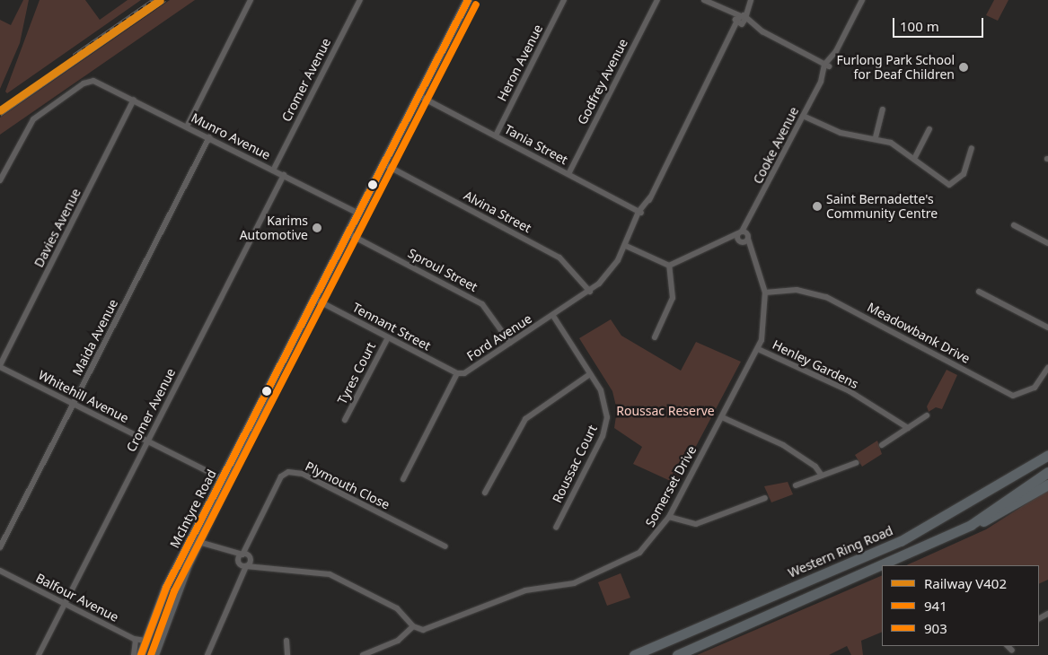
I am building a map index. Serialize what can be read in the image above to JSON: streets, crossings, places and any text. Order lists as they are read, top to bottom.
{
  "streets": {
    "highway": ["Western Ring Road"],
    "main road": ["McIntyre Road"],
    "street": [
      "Heron Avenue",
      "Cromer Avenue",
      "Godfrey Avenue",
      "Munro Avenue",
      "Tania Street",
      "Cooke Avenue",
      "Alvina Street",
      "Davies Avenue",
      "Sproul Street",
      "Tennant Street",
      "Meadowbank Drive",
      "Maida Avenue",
      "Ford Avenue",
      "Henley Gardens",
      "Tyres Court",
      "Whitehill Avenue",
      "Roussac Court",
      "Plymouth Close",
      "Somerset Drive",
      "Balfour Avenue"
    ]
  },
  "crossings": [
    ["Heron Avenue", "Tania Street"],
    ["Cromer Avenue", "Munro Avenue"],
    ["Cromer Avenue", "Whitehill Avenue"],
    ["Cromer Avenue", "Balfour Avenue"],
    ["Godfrey Avenue", "Tania Street"],
    ["Munro Avenue", "Davies Avenue"],
    ["Munro Avenue", "Maida Avenue"],
    ["Munro Avenue", "McIntyre Road"],
    ["Tania Street", "Ford Avenue"],
    ["Tania Street", "McIntyre Road"],
    ["Cooke Avenue", "Somerset Drive"],
    ["Alvina Street", "Ford Avenue"],
    ["Alvina Street", "McIntyre Road"],
    ["Davies Avenue", "Whitehill Avenue"],
    ["Sproul Street", "Ford Avenue"],
    ["Sproul Street", "McIntyre Road"],
    ["Tennant Street", "Ford Avenue"],
    ["Tennant Street", "Tyres Court"],
    ["Tennant Street", "McIntyre Road"],
    ["Meadowbank Drive", "Somerset Drive"],
    ["Maida Avenue", "Whitehill Avenue"],
    ["Ford Avenue", "Roussac Court"],
    ["Henley Gardens", "Somerset Drive"],
    ["Whitehill Avenue", "McIntyre Road"],
    ["McIntyre Road", "Balfour Avenue"]
  ],
  "parks": ["Roussac Reserve"],
  "places": ["Furlong Park School for Deaf Children", "Saint Bernadette's Community Centre", "Karims Automotive"],
  "lines": ["rail line V402", "transit line 941", "transit line 903"],
  "legend": ["Railway V402", "941", "903"],
  "scale_bar": "100 m"
}
